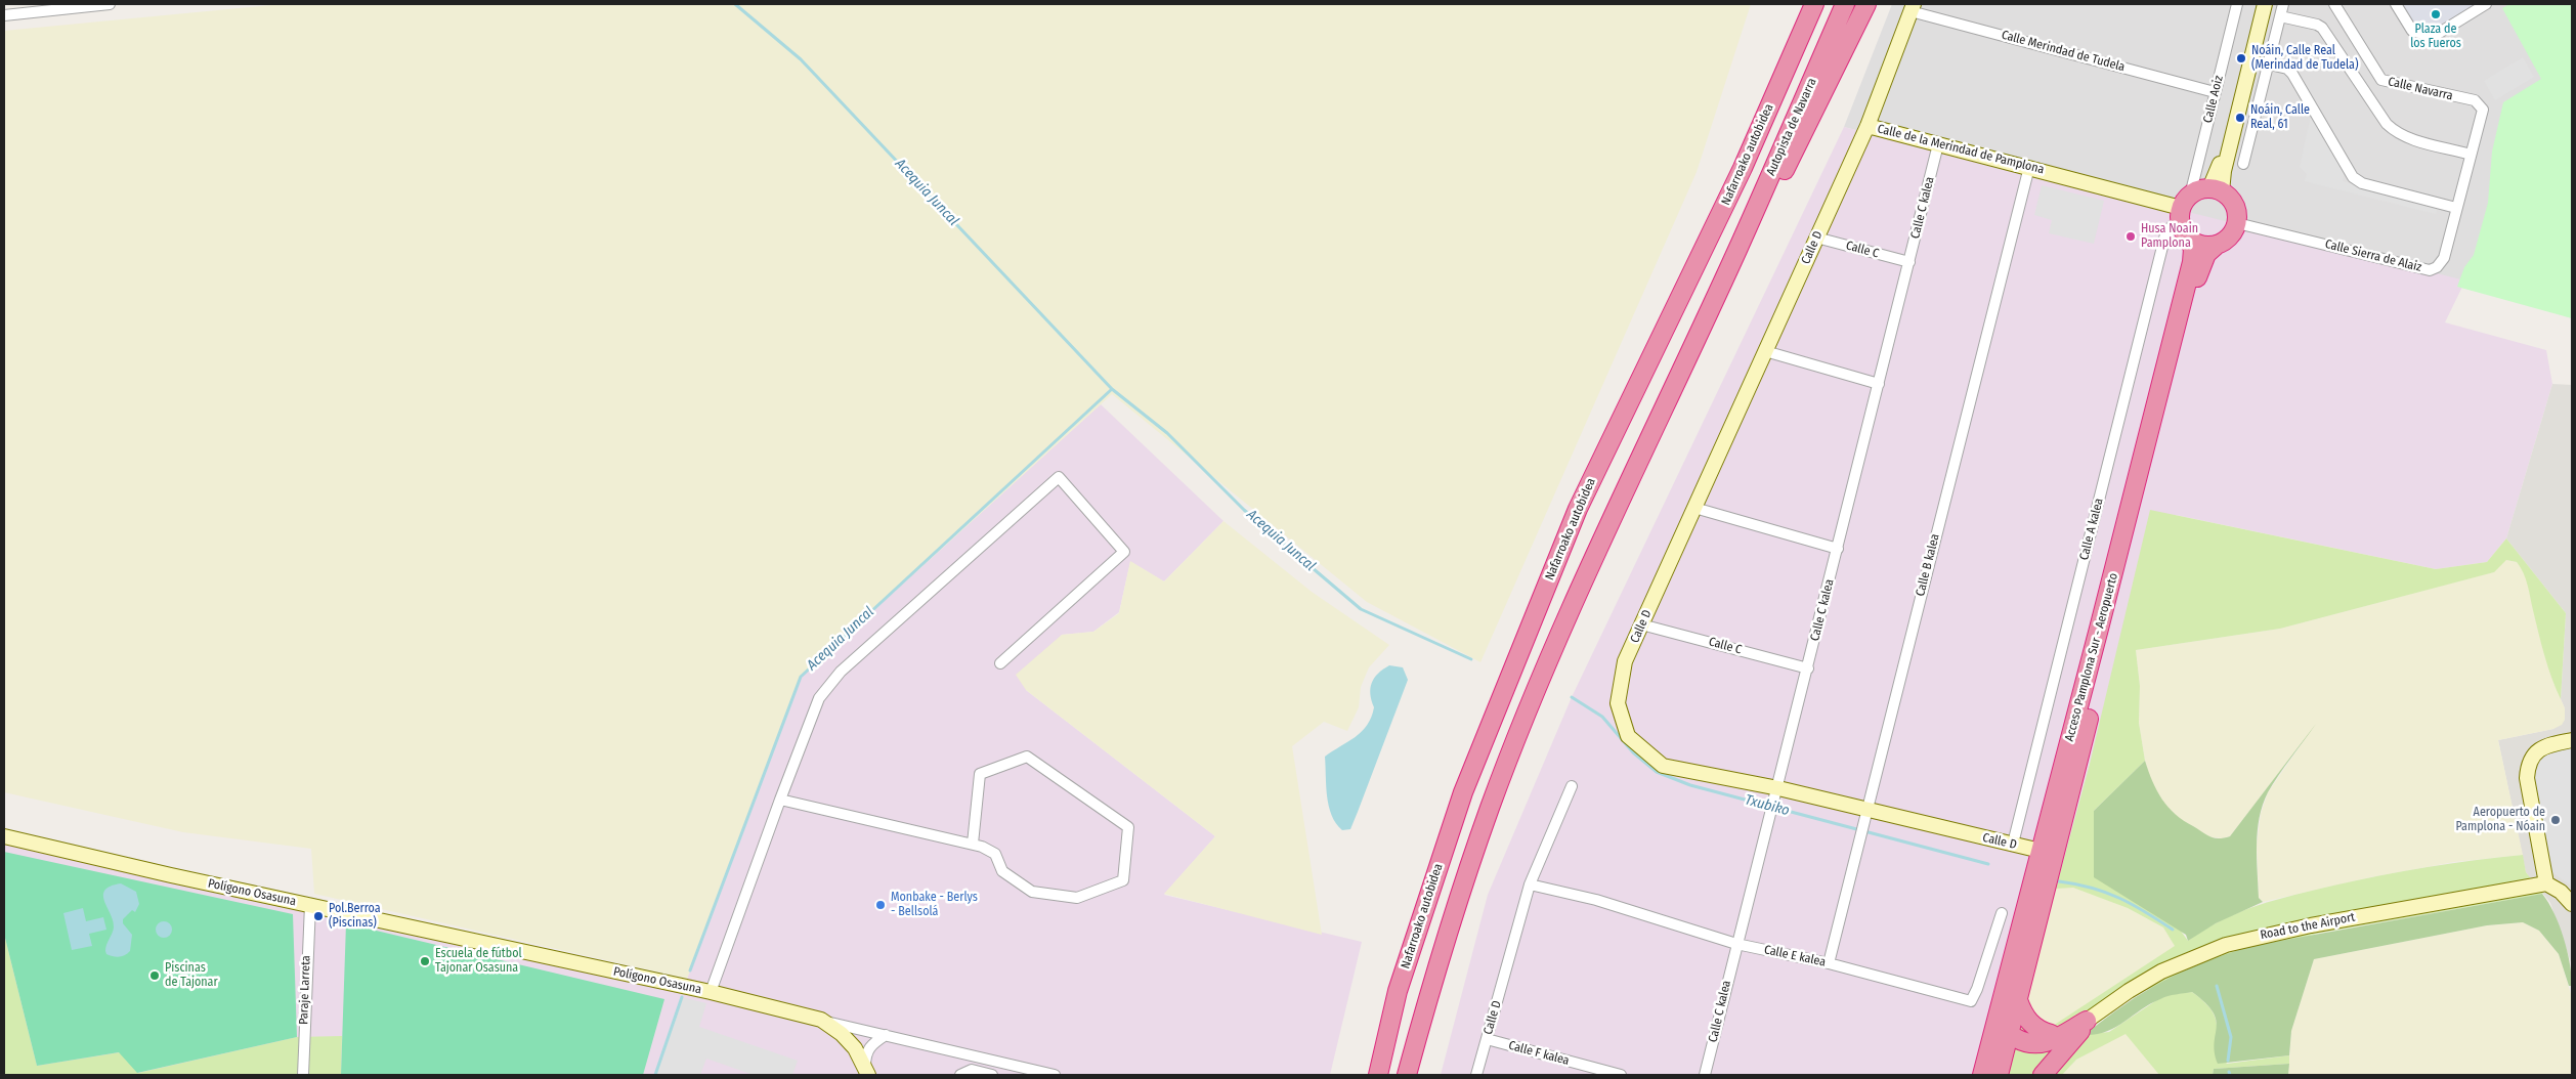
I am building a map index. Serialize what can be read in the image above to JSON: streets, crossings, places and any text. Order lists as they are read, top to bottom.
{
  "streets": {
    "highway": ["Autopista de Navarra", "Nafarroako autobidea", "Acceso Pamplona Sur - Aeropuerto"],
    "street": [
      "Calle Merindad de Tudela",
      "Calle Navarra",
      "Calle Aoiz",
      "Calle de la Merindad de Pamplona",
      "Calle C kalea",
      "Calle D",
      "Calle C",
      "Calle Sierra de Alaiz",
      "Calle A kalea",
      "Calle B kalea",
      "Polígono Osasuna",
      "Road to the Airport",
      "Calle E kalea",
      "Paraje Larreta",
      "Calle F kalea"
    ]
  },
  "crossings": [
    ["Calle Merindad de Tudela", "Calle Aoiz"],
    ["Calle Merindad de Tudela", "Calle de la Merindad de Pamplona"],
    ["Calle Navarra", "Calle Sierra de Alaiz"],
    ["Calle Aoiz", "Calle de la Merindad de Pamplona"],
    ["Calle Aoiz", "Calle Sierra de Alaiz"],
    ["Calle Aoiz", "Calle A kalea"],
    ["Calle Aoiz", "Acceso Pamplona Sur - Aeropuerto"],
    ["Calle de la Merindad de Pamplona", "Calle C kalea"],
    ["Calle de la Merindad de Pamplona", "Calle D"],
    ["Calle de la Merindad de Pamplona", "Calle Sierra de Alaiz"],
    ["Calle de la Merindad de Pamplona", "Calle A kalea"],
    ["Calle de la Merindad de Pamplona", "Calle B kalea"],
    ["Calle de la Merindad de Pamplona", "Acceso Pamplona Sur - Aeropuerto"],
    ["Calle C kalea", "Calle D"],
    ["Calle C kalea", "Calle C"],
    ["Calle C kalea", "Calle E kalea"],
    ["Calle D", "Calle C"],
    ["Calle D", "Calle A kalea"],
    ["Calle D", "Calle B kalea"],
    ["Calle D", "Acceso Pamplona Sur - Aeropuerto"],
    ["Calle D", "Calle E kalea"],
    ["Calle D", "Calle F kalea"],
    ["Calle Sierra de Alaiz", "Calle A kalea"],
    ["Calle Sierra de Alaiz", "Acceso Pamplona Sur - Aeropuerto"],
    ["Calle A kalea", "Acceso Pamplona Sur - Aeropuerto"],
    ["Calle B kalea", "Calle E kalea"],
    ["Polígono Osasuna", "Paraje Larreta"]
  ],
  "water": ["Acequia Juncal", "Txubiko"],
  "places": [
    "Plaza de los Fueros",
    "Noáin, Calle Real (Merindad de Tudela)",
    "Noáin, Calle Real, 61",
    "Husa Noain Pamplona",
    "Aeropuerto de Pamplona - Nóain",
    "Monbake - Berlys - Bellsolá",
    "Pol.Berroa (Piscinas)",
    "Escuela de fútbol Tajonar Osasuna",
    "Piscinas de Tajonar"
  ]
}
